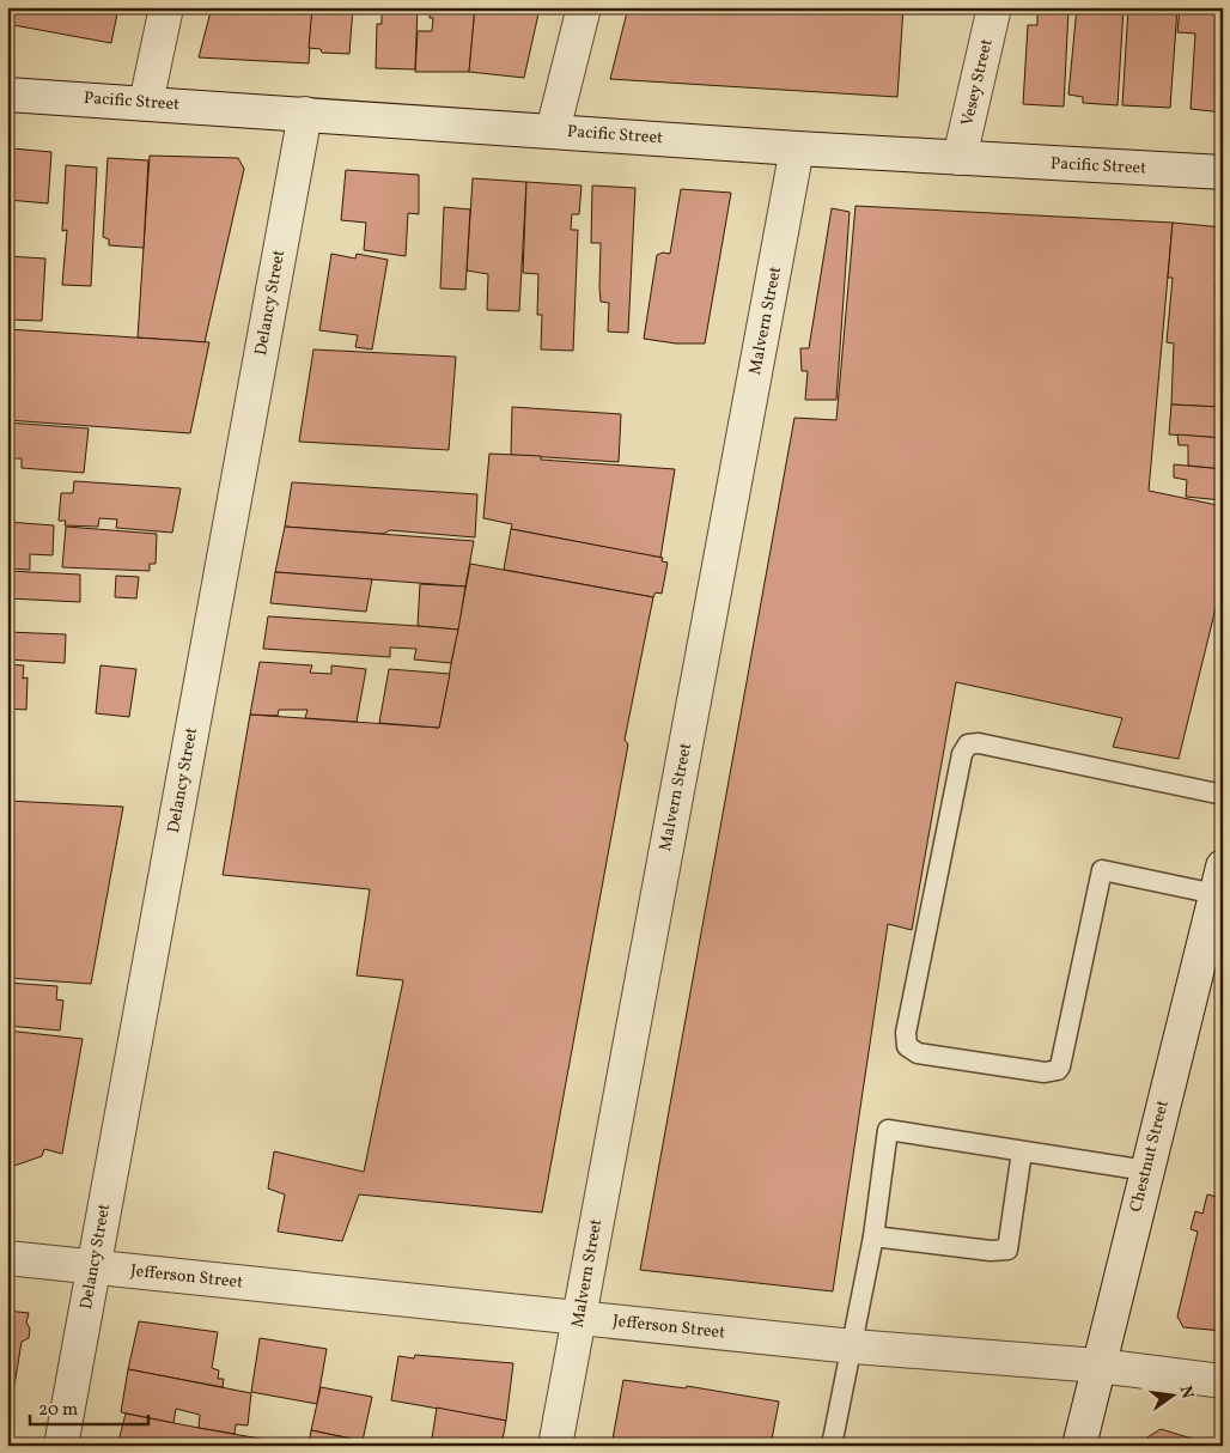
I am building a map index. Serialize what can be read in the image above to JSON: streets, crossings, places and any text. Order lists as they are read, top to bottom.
{
  "streets": {
    "street": [
      "Vesey Street",
      "Pacific Street",
      "Delancy Street",
      "Malvern Street",
      "Chestnut Street",
      "Jefferson Street"
    ]
  },
  "crossings": [
    ["Vesey Street", "Pacific Street"],
    ["Pacific Street", "Delancy Street"],
    ["Pacific Street", "Malvern Street"],
    ["Delancy Street", "Jefferson Street"],
    ["Malvern Street", "Jefferson Street"],
    ["Chestnut Street", "Jefferson Street"]
  ],
  "scale_bar": "20 m",
  "north": "right"
}
